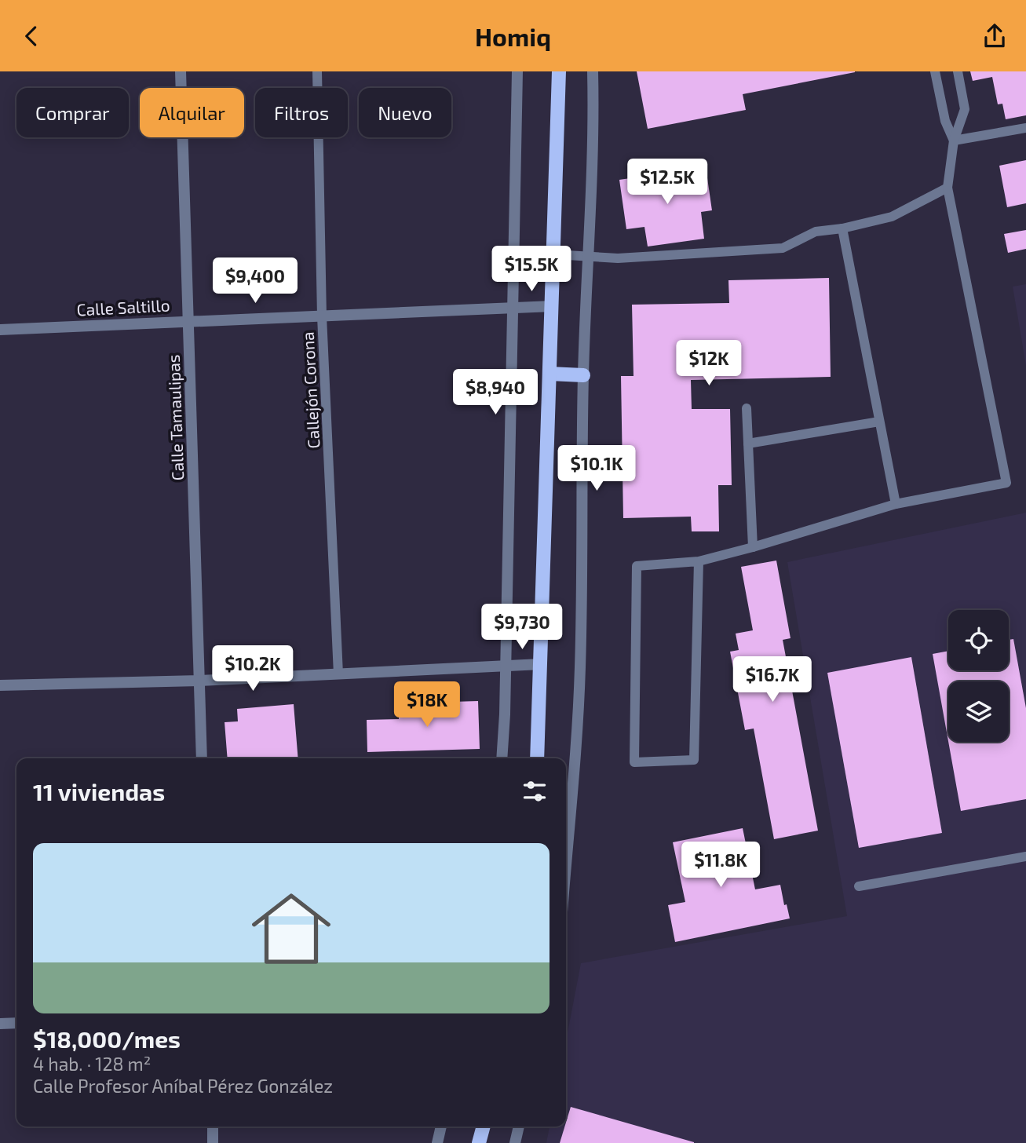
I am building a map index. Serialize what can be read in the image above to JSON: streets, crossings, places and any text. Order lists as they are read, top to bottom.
{
  "streets": {
    "street": ["Calle Saltillo", "Calle Tamaulipas"],
    "lane": ["Callejón Corona"]
  },
  "crossings": [
    ["Calle Saltillo", "Callejón Corona"],
    ["Calle Saltillo", "Calle Tamaulipas"]
  ],
  "page": {
    "header": "Homiq",
    "chip": [
      "Comprar",
      "Alquilar",
      "Filtros",
      "Nuevo"
    ],
    "price": [
      "$12.5K",
      "$15.5K",
      "$9,400",
      "$12K",
      "$8,940",
      "$10.1K",
      "$9,730",
      "$10.2K",
      "$16.7K",
      "$18K",
      "$11.8K"
    ],
    "heading": "11 viviendas",
    "list": [
      {
        "name": "$18,000/mes",
        "note": "4 hab. · 128 m² · Calle Profesor Aníbal Pérez González"
      }
    ]
  }
}
